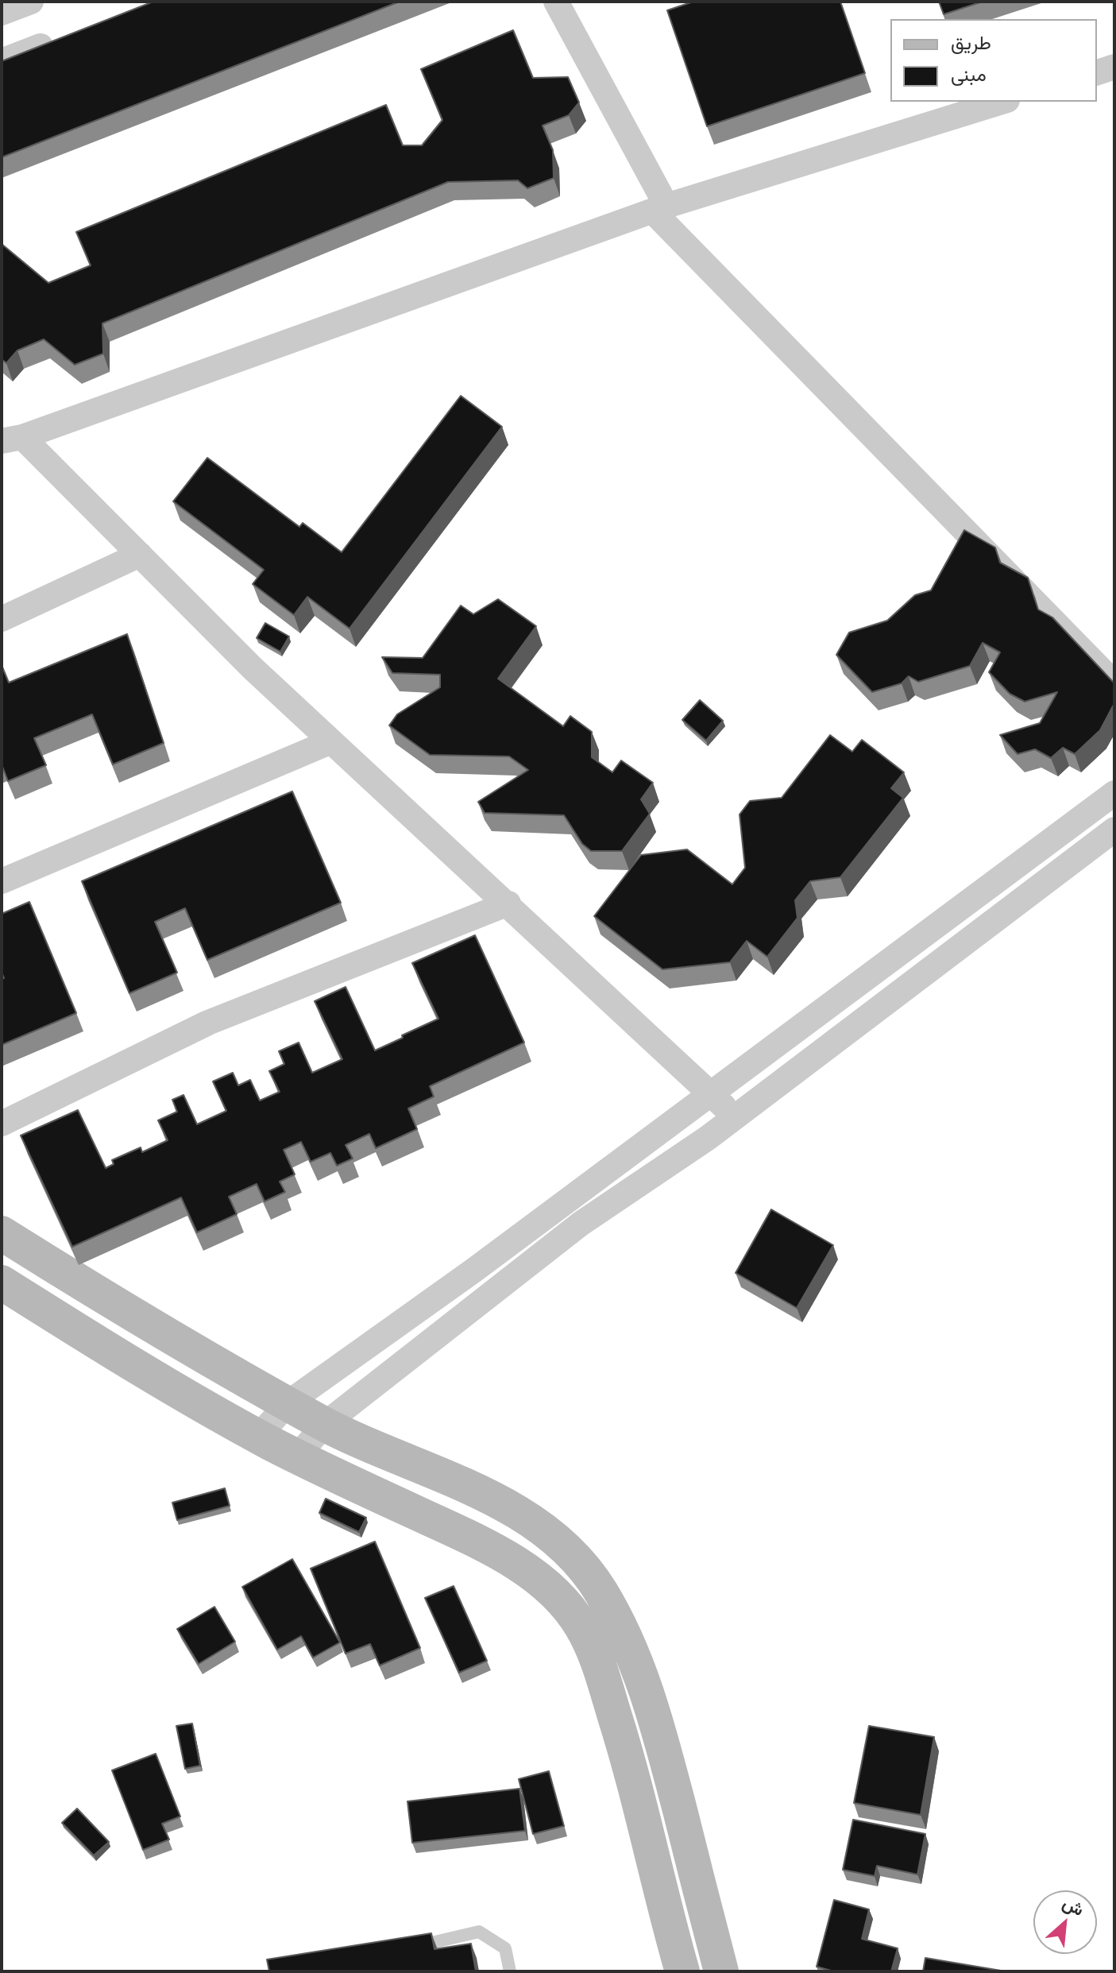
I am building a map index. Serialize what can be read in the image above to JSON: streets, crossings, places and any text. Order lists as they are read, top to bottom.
{
  "legend": ["طريق", "مبنى"],
  "north": "top right"
}
